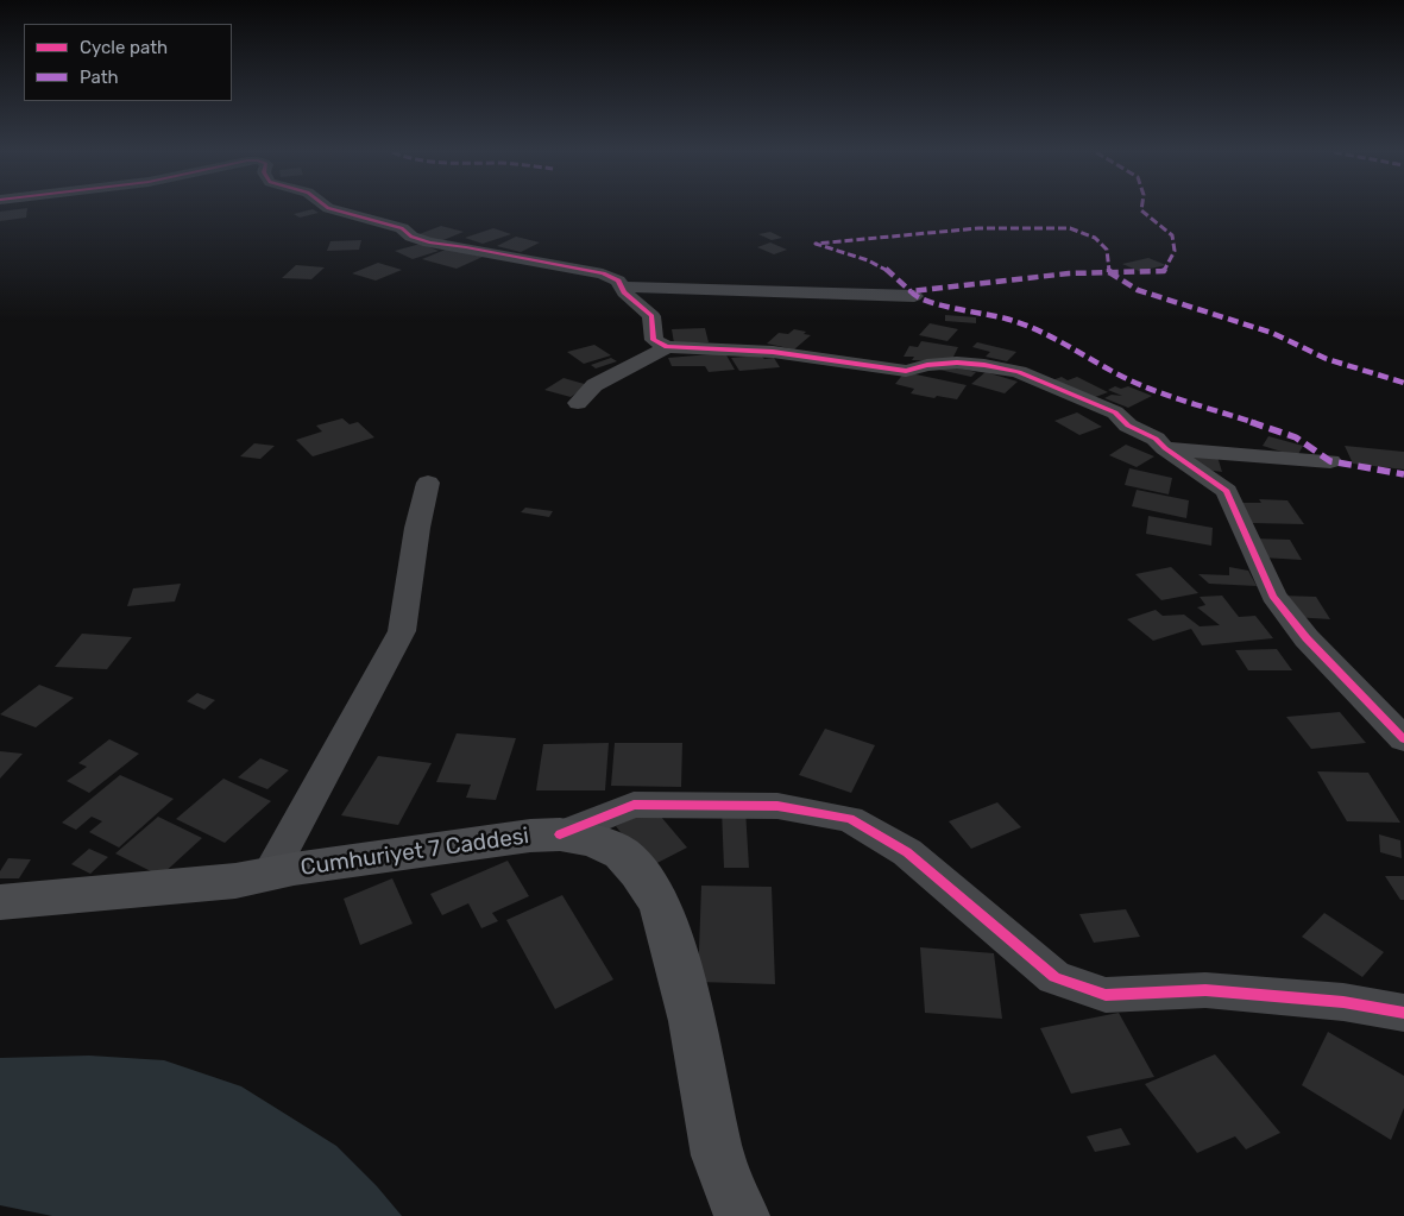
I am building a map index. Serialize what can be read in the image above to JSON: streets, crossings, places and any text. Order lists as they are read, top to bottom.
{
  "streets": {
    "main road": ["Cumhuriyet 7 Caddesi"]
  },
  "legend": ["Cycle path", "Path"]
}
